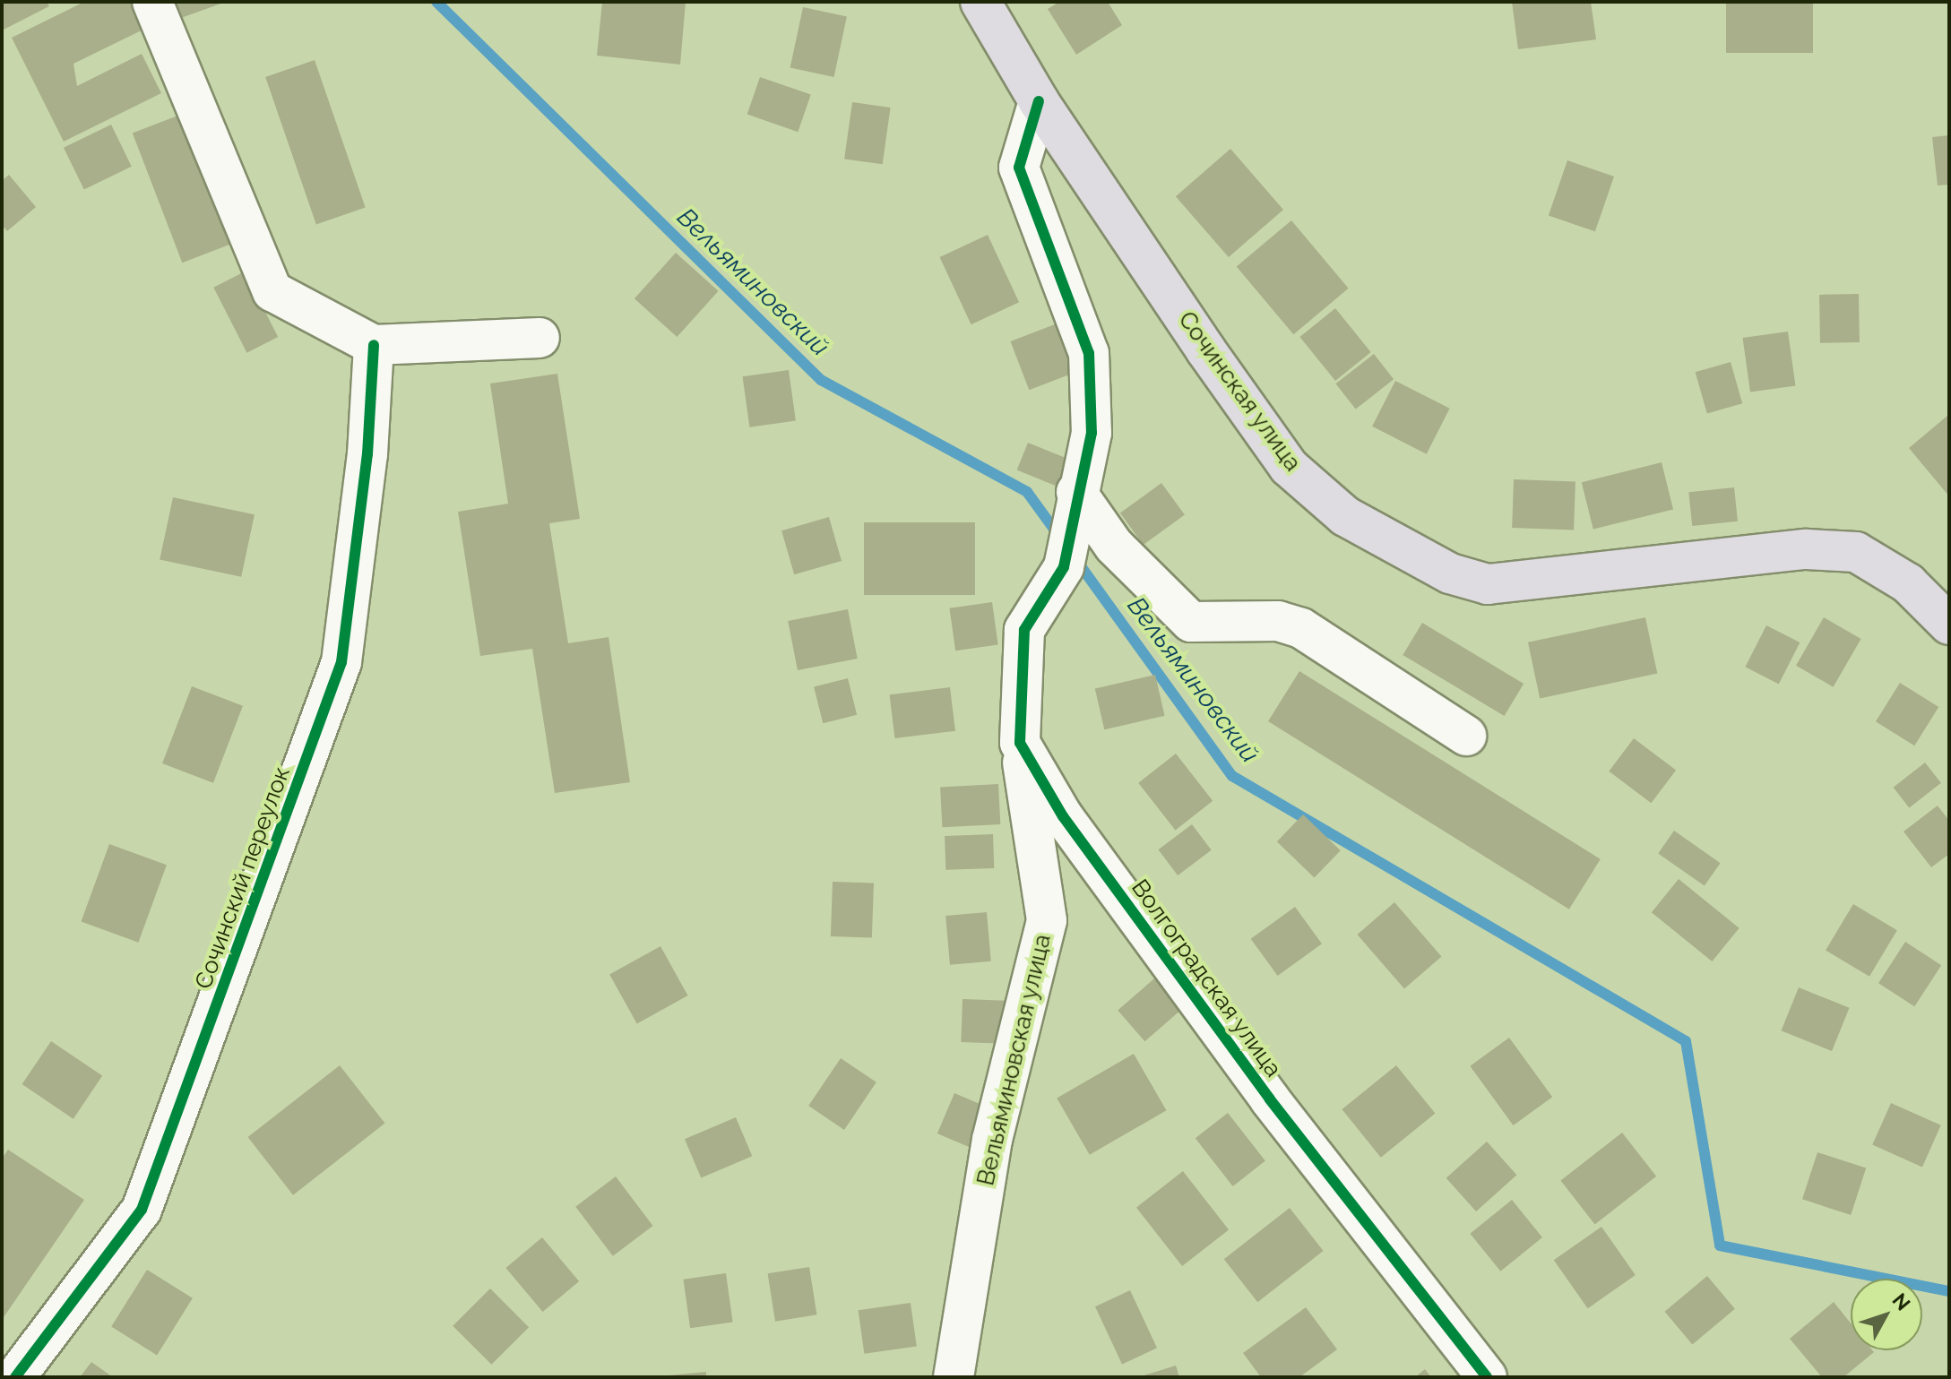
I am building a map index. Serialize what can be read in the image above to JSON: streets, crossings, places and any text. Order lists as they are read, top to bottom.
{
  "streets": {
    "highway": ["Сочинская улица"],
    "street": ["Сочинский переулок", "Волгоградская улица", "Вельяминовская улица"]
  },
  "crossings": [
    ["Волгоградская улица", "Вельяминовская улица"]
  ],
  "water": ["Вельяминовский"],
  "north": "top right"
}
